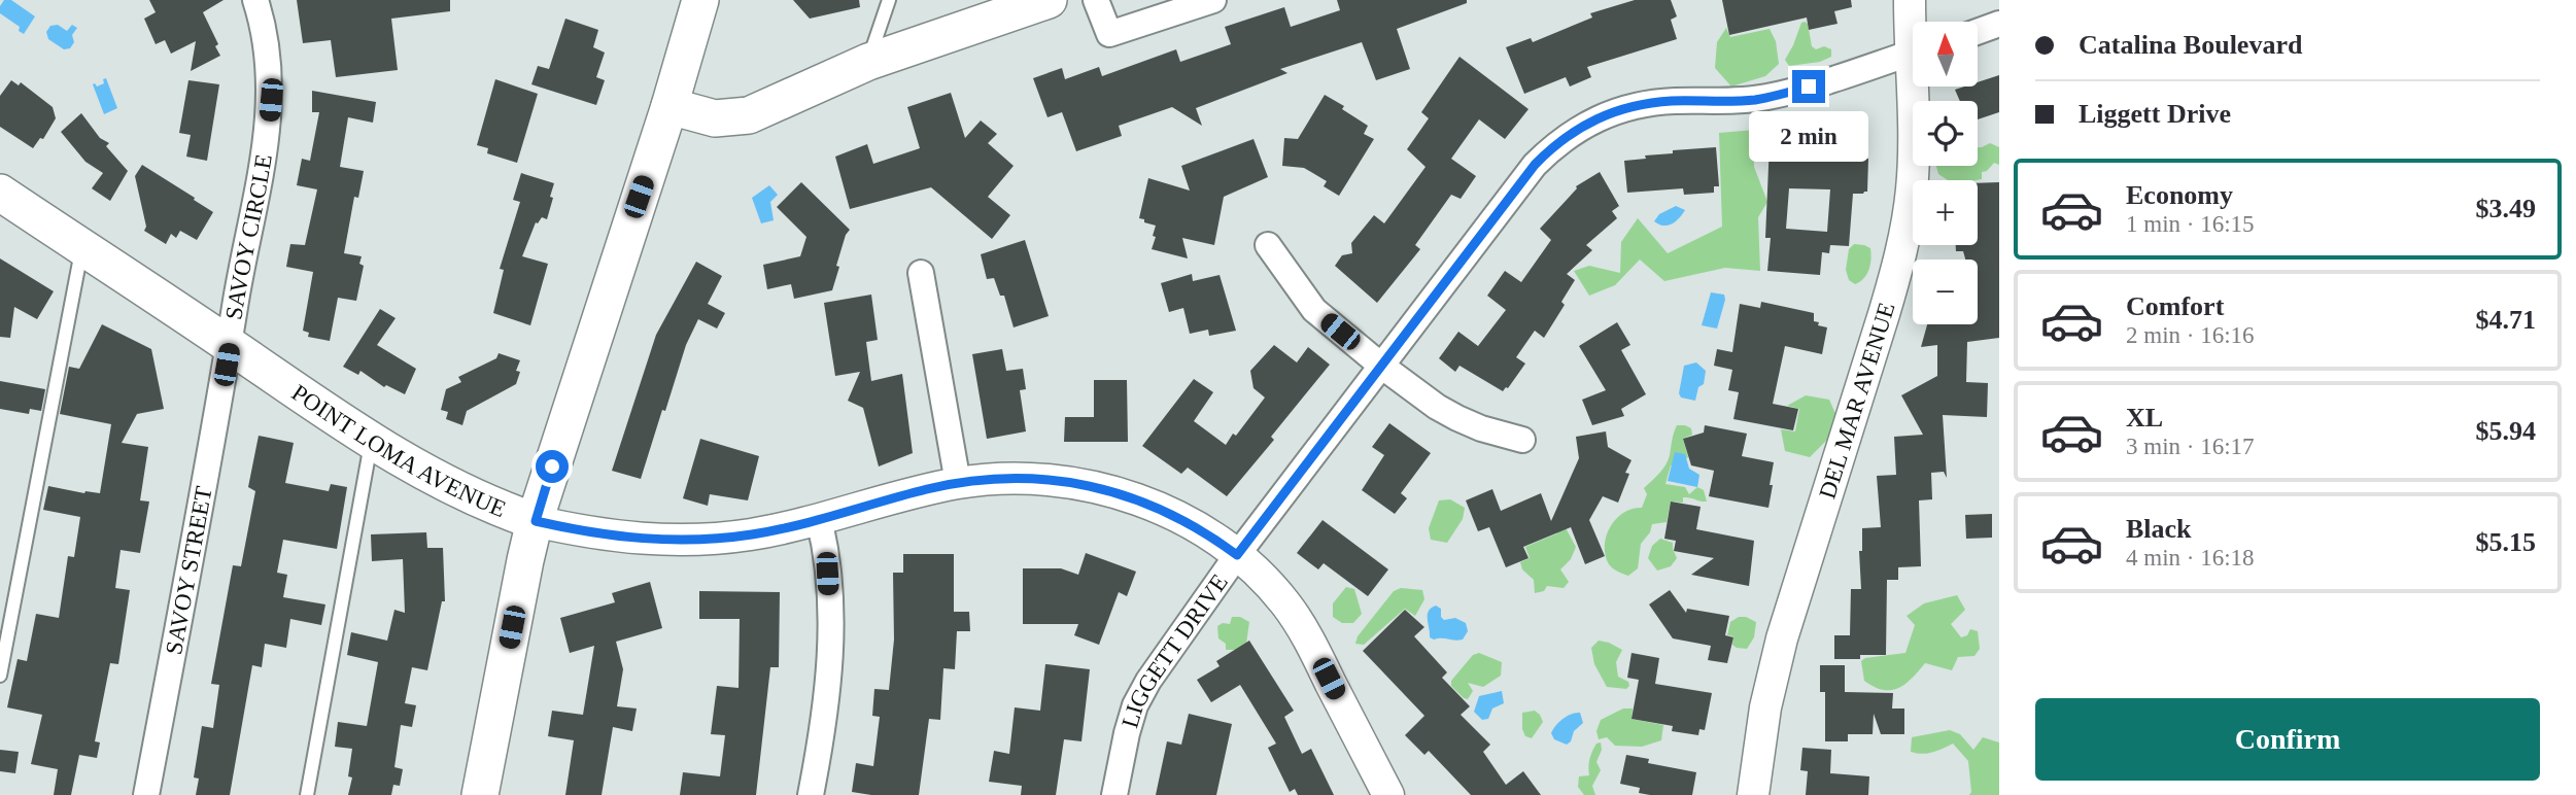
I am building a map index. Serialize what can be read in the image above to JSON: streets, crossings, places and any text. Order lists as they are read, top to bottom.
{
  "streets": {
    "main road": ["POINT LOMA AVENUE"],
    "street": [
      "SAVOY CIRCLE",
      "DEL MAR AVENUE",
      "SAVOY STREET",
      "LIGGETT DRIVE"
    ]
  },
  "crossings": [
    ["SAVOY CIRCLE", "POINT LOMA AVENUE"],
    ["SAVOY CIRCLE", "SAVOY STREET"],
    ["POINT LOMA AVENUE", "SAVOY STREET"],
    ["POINT LOMA AVENUE", "LIGGETT DRIVE"]
  ],
  "north": "top",
  "page": {
    "banner": ["Catalina Boulevard", "Liggett Drive"],
    "map_buttons": ["+", "−"],
    "bubble": "2 min",
    "list": [
      {
        "name": "Economy",
        "note": "1 min · 16:15",
        "value": "$3.49"
      },
      {
        "name": "Comfort",
        "note": "2 min · 16:16",
        "value": "$4.71"
      },
      {
        "name": "XL",
        "note": "3 min · 16:17",
        "value": "$5.94"
      },
      {
        "name": "Black",
        "note": "4 min · 16:18",
        "value": "$5.15"
      }
    ],
    "buttons": "Confirm"
  }
}
